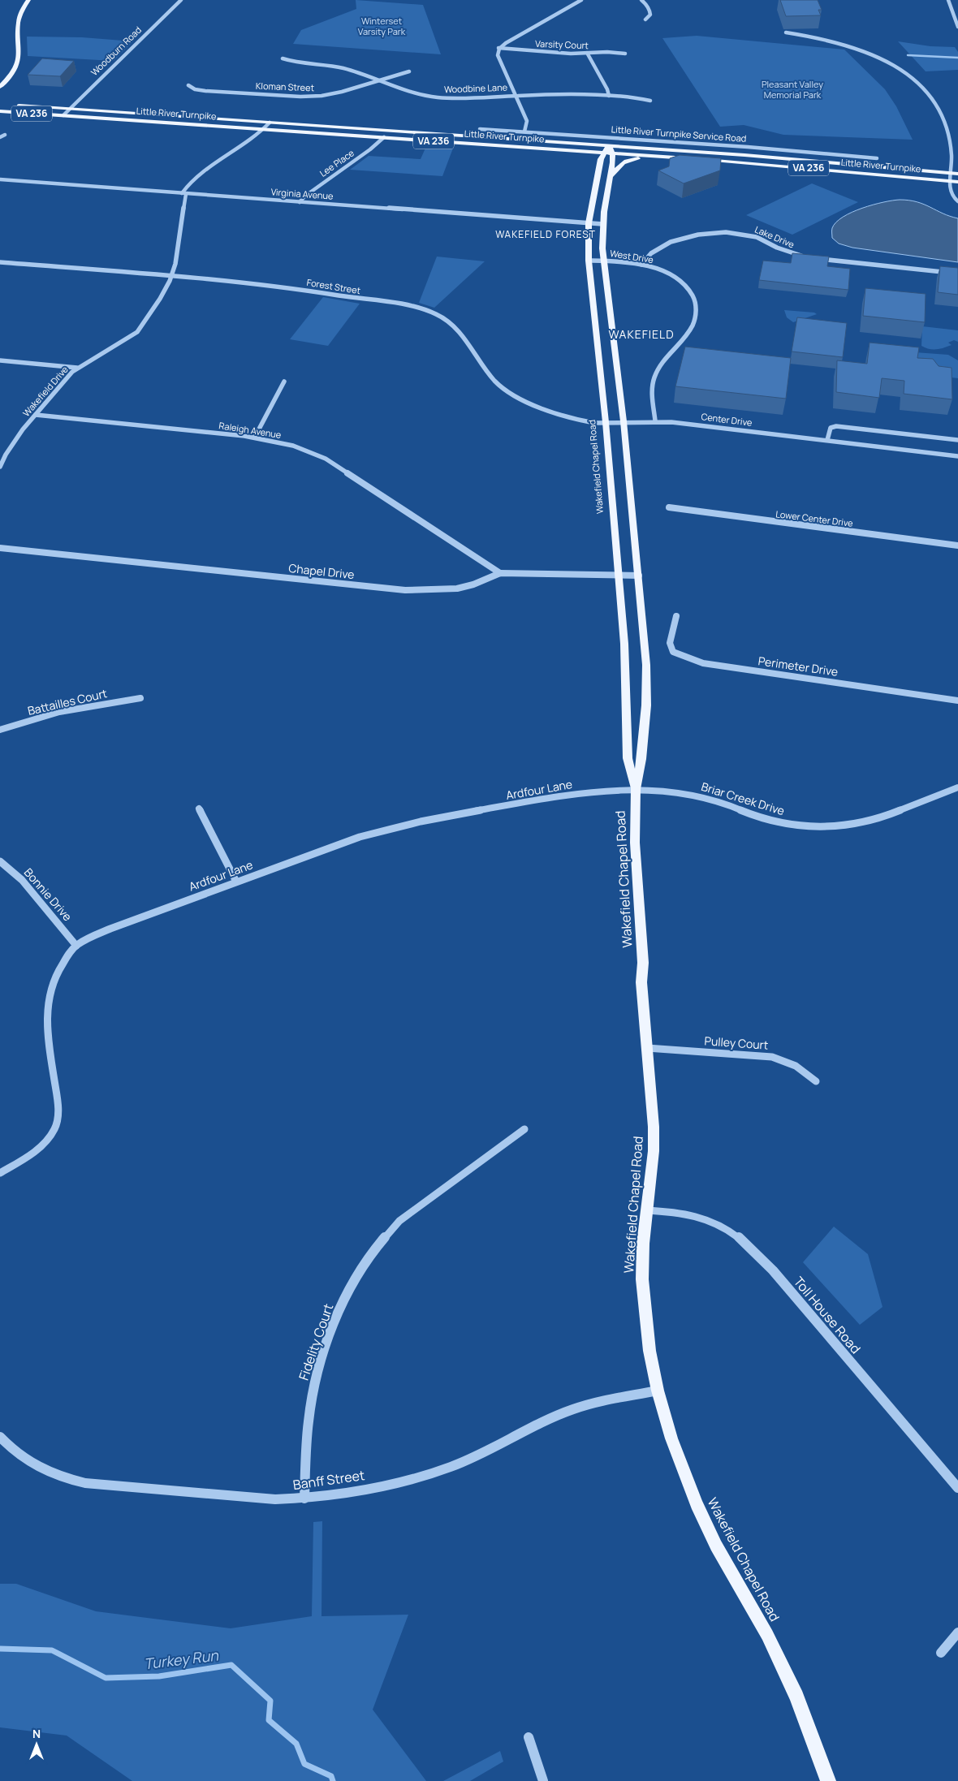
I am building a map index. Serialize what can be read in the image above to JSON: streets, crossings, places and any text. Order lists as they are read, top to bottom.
{
  "streets": {
    "main road": ["VA 236", "Little River Turnpike", "Wakefield Chapel Road"],
    "street": [
      "Varsity Court",
      "Woodburn Road",
      "Kloman Street",
      "Woodbine Lane",
      "Little River Turnpike Service Road",
      "Lee Place",
      "Virginia Avenue",
      "Lake Drive",
      "West Drive",
      "Forest Street",
      "Wakefield Drive",
      "Center Drive",
      "Raleigh Avenue",
      "Lower Center Drive",
      "Chapel Drive",
      "Perimeter Drive",
      "Battailles Court",
      "Ardfour Lane",
      "Briar Creek Drive",
      "Bonnie Drive",
      "Pulley Court",
      "Toll House Road",
      "Fidelity Court",
      "Banff Street"
    ]
  },
  "crossings": [
    ["Woodburn Road", "Little River Turnpike"],
    ["Kloman Street", "Woodbine Lane"],
    ["Little River Turnpike", "Lee Place"],
    ["Little River Turnpike", "Wakefield Drive"],
    ["Little River Turnpike", "Wakefield Chapel Road"],
    ["Little River Turnpike Service Road", "Wakefield Chapel Road"],
    ["Lee Place", "Virginia Avenue"],
    ["Virginia Avenue", "Wakefield Drive"],
    ["Virginia Avenue", "Wakefield Chapel Road"],
    ["Lake Drive", "West Drive"],
    ["West Drive", "Center Drive"],
    ["West Drive", "Wakefield Chapel Road"],
    ["Forest Street", "Wakefield Drive"],
    ["Forest Street", "Center Drive"],
    ["Forest Street", "Wakefield Chapel Road"],
    ["Wakefield Drive", "Raleigh Avenue"],
    ["Center Drive", "Wakefield Chapel Road"],
    ["Raleigh Avenue", "Chapel Drive"],
    ["Wakefield Chapel Road", "Chapel Drive"],
    ["Wakefield Chapel Road", "Ardfour Lane"],
    ["Wakefield Chapel Road", "Briar Creek Drive"],
    ["Wakefield Chapel Road", "Pulley Court"],
    ["Wakefield Chapel Road", "Toll House Road"],
    ["Wakefield Chapel Road", "Banff Street"],
    ["Ardfour Lane", "Briar Creek Drive"],
    ["Ardfour Lane", "Bonnie Drive"],
    ["Fidelity Court", "Banff Street"]
  ],
  "districts": ["WAKEFIELD FOREST", "WAKEFIELD"],
  "water": ["Turkey Run"],
  "parks": ["Winterset Varsity Park", "Pleasant Valley Memorial Park"],
  "north": "top"
}
